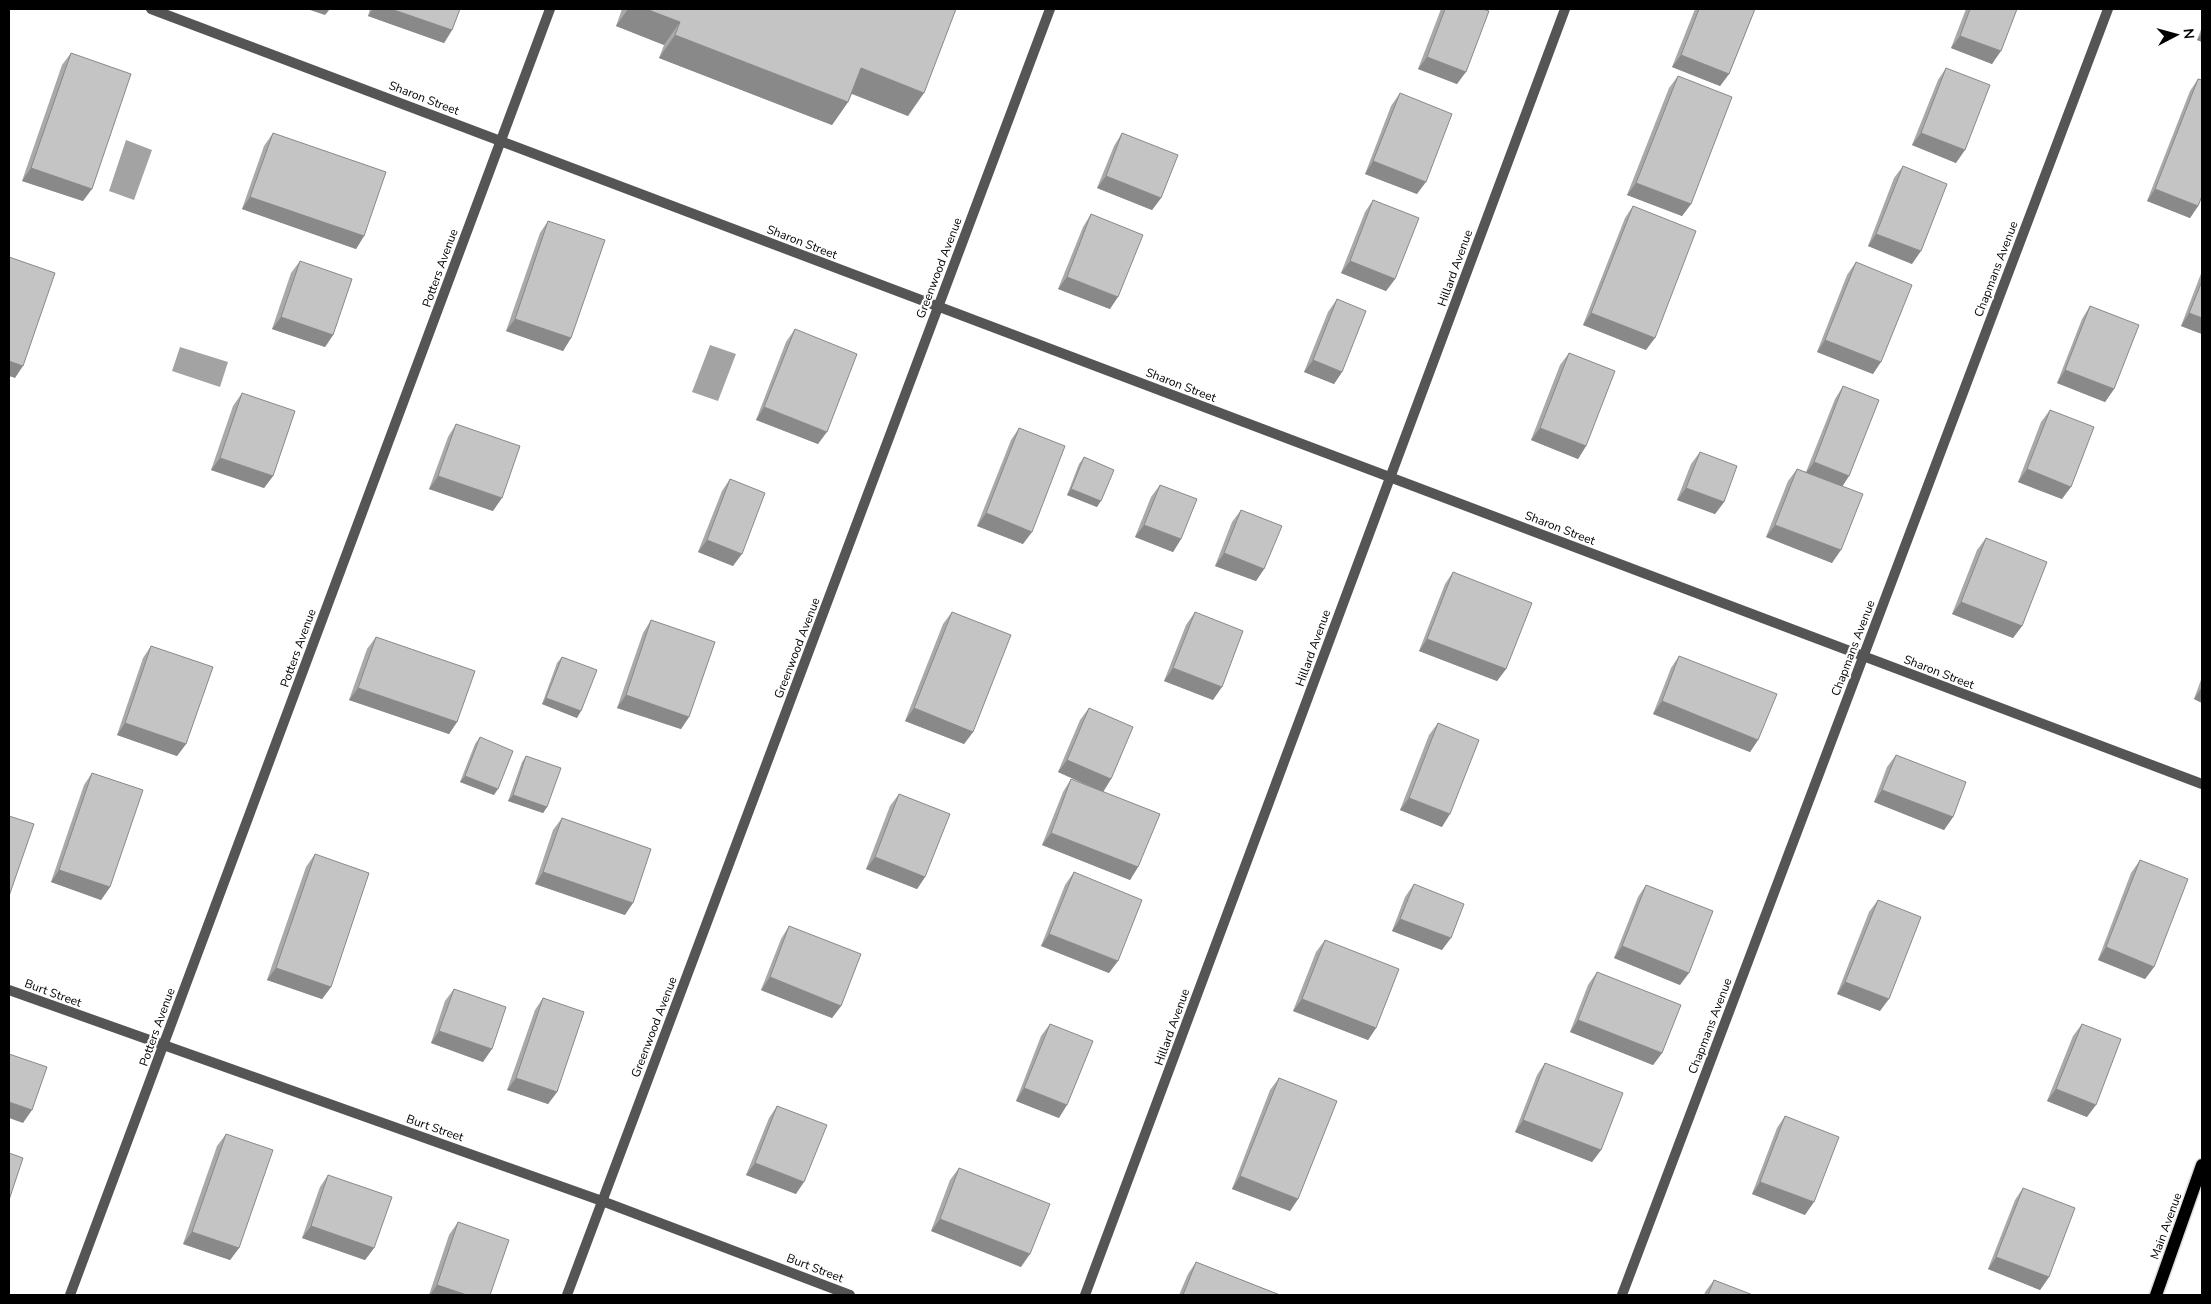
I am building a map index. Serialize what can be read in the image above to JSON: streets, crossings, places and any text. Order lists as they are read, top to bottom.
{
  "streets": {
    "main road": ["Main Avenue"],
    "street": [
      "Sharon Street",
      "Potters Avenue",
      "Greenwood Avenue",
      "Hillard Avenue",
      "Chapmans Avenue",
      "Burt Street"
    ]
  },
  "crossings": [
    ["Sharon Street", "Potters Avenue"],
    ["Sharon Street", "Greenwood Avenue"],
    ["Sharon Street", "Hillard Avenue"],
    ["Sharon Street", "Chapmans Avenue"],
    ["Potters Avenue", "Burt Street"],
    ["Greenwood Avenue", "Burt Street"]
  ],
  "north": "right"
}
